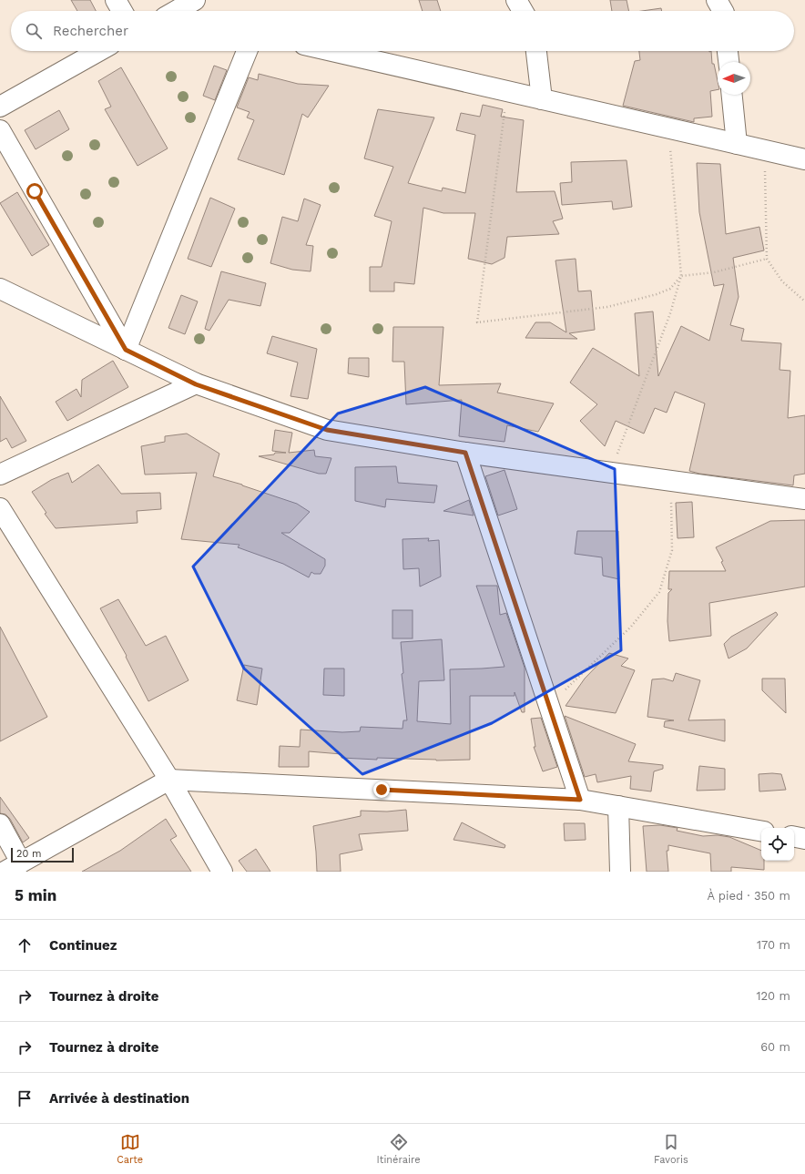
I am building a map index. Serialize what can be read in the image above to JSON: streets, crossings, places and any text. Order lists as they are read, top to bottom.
{
  "scale_bar": "20 m",
  "north": "left",
  "page": {
    "search": "Rechercher",
    "scale": "20 m",
    "heading": ["5 min", "À pied · 350 m"],
    "list": [
      ["Continuez", "170 m"],
      ["Tournez à droite", "120 m"],
      ["Tournez à droite", "60 m"],
      "Arrivée à destination"
    ],
    "nav": ["Carte", "Itinéraire", "Favoris"]
  }
}
